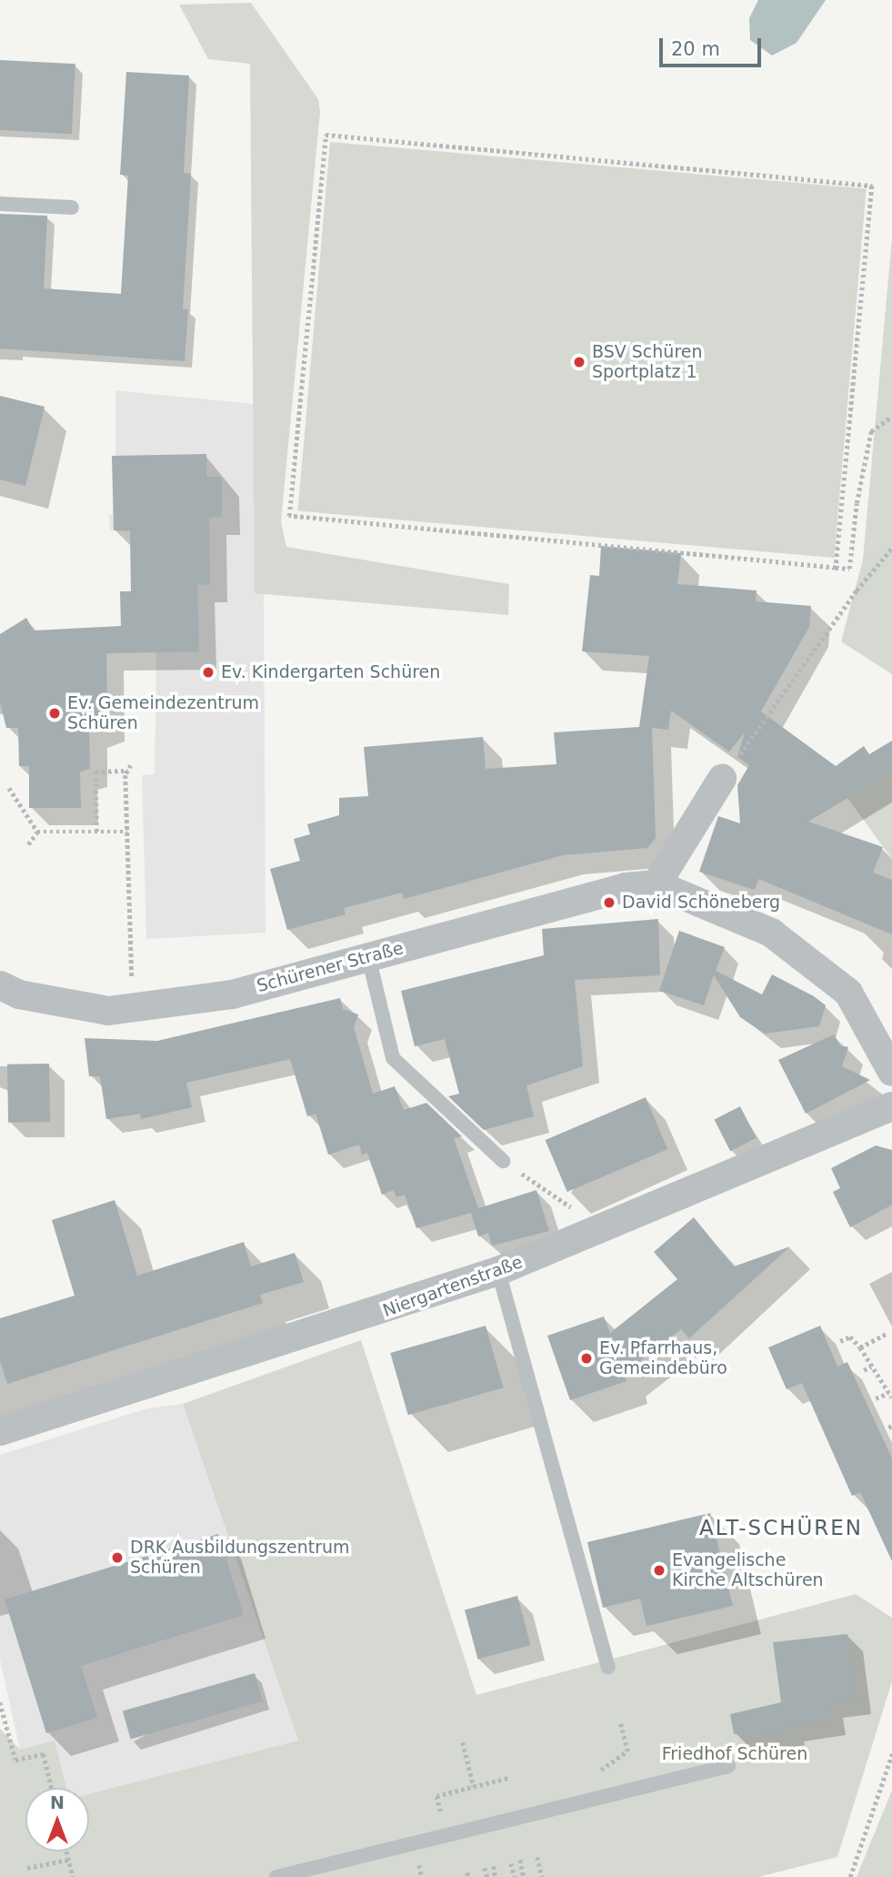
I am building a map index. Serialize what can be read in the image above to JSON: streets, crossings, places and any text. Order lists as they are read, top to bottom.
{
  "streets": {
    "street": ["Schürener Straße", "Niergartenstraße"]
  },
  "districts": ["ALT-SCHÜREN"],
  "parks": ["Friedhof Schüren"],
  "places": [
    "BSV Schüren Sportplatz 1",
    "Ev. Kindergarten Schüren",
    "Ev. Gemeindezentrum Schüren",
    "David Schöneberg",
    "Ev. Pfarrhaus, Gemeindebüro",
    "DRK Ausbildungszentrum Schüren",
    "Evangelische Kirche Altschüren"
  ],
  "scale_bar": "20 m",
  "north": "top"
}
